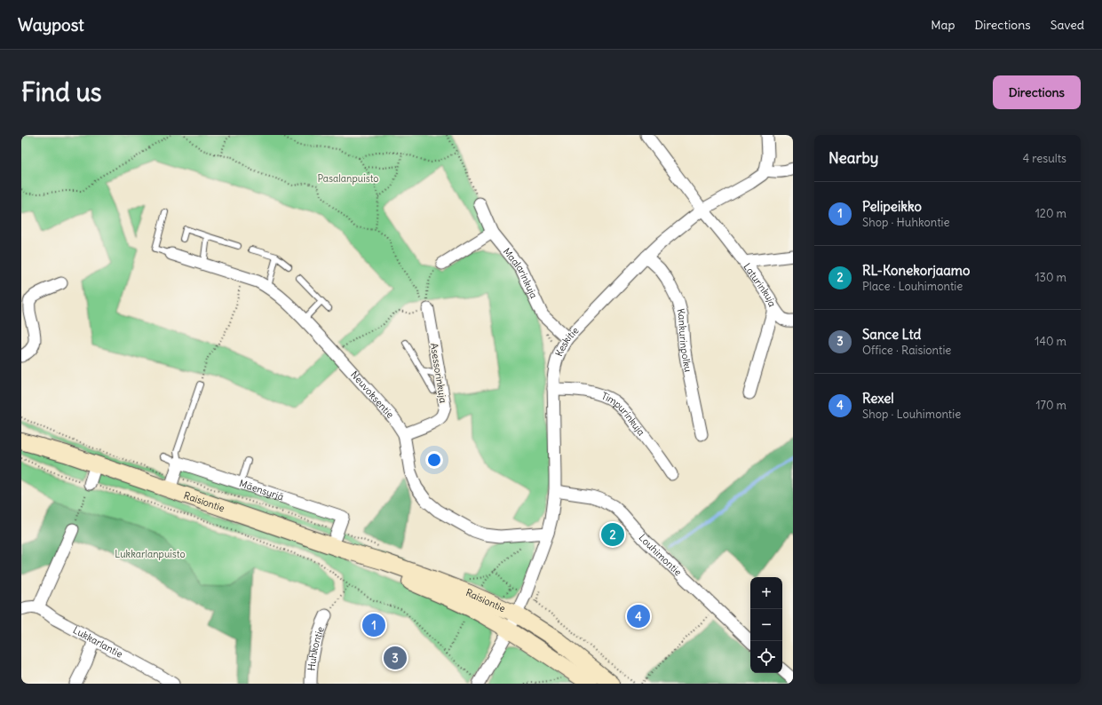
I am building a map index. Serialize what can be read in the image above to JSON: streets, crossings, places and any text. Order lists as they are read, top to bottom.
{
  "streets": {
    "main road": ["Raisiontie"],
    "street": [
      "Maalarinkuja",
      "Laturinkuja",
      "Kankurinpolku",
      "Keskitie",
      "Asessorinkuja",
      "Neuvoksentie",
      "Timpurinkuja",
      "Mäensyrjä",
      "Louhimontie",
      "Lukkarlantie",
      "Huhkontie"
    ]
  },
  "crossings": [
    ["Maalarinkuja", "Keskitie"],
    ["Laturinkuja", "Keskitie"],
    ["Kankurinpolku", "Keskitie"],
    ["Keskitie", "Neuvoksentie"],
    ["Keskitie", "Timpurinkuja"],
    ["Keskitie", "Raisiontie"],
    ["Keskitie", "Louhimontie"],
    ["Asessorinkuja", "Neuvoksentie"],
    ["Mäensyrjä", "Raisiontie"]
  ],
  "parks": ["Pasalanpuisto", "Lukkarlanpuisto"],
  "page": {
    "header": "Waypost",
    "nav": ["Map", "Directions", "Saved"],
    "buttons": "Directions",
    "title": "Find us",
    "heading": ["Nearby", "4 results"],
    "list": [
      {
        "mark": "1",
        "name": "Pelipeikko",
        "note": "Shop · Huhkontie",
        "value": "120 m"
      },
      {
        "mark": "2",
        "name": "RL-Konekorjaamo",
        "note": "Place · Louhimontie",
        "value": "130 m"
      },
      {
        "mark": "3",
        "name": "Sance Ltd",
        "note": "Office · Raisiontie",
        "value": "140 m"
      },
      {
        "mark": "4",
        "name": "Rexel",
        "note": "Shop · Louhimontie",
        "value": "170 m"
      }
    ],
    "pins": [
      "2",
      "4",
      "1",
      "3"
    ],
    "map_buttons": ["+", "−"]
  }
}
